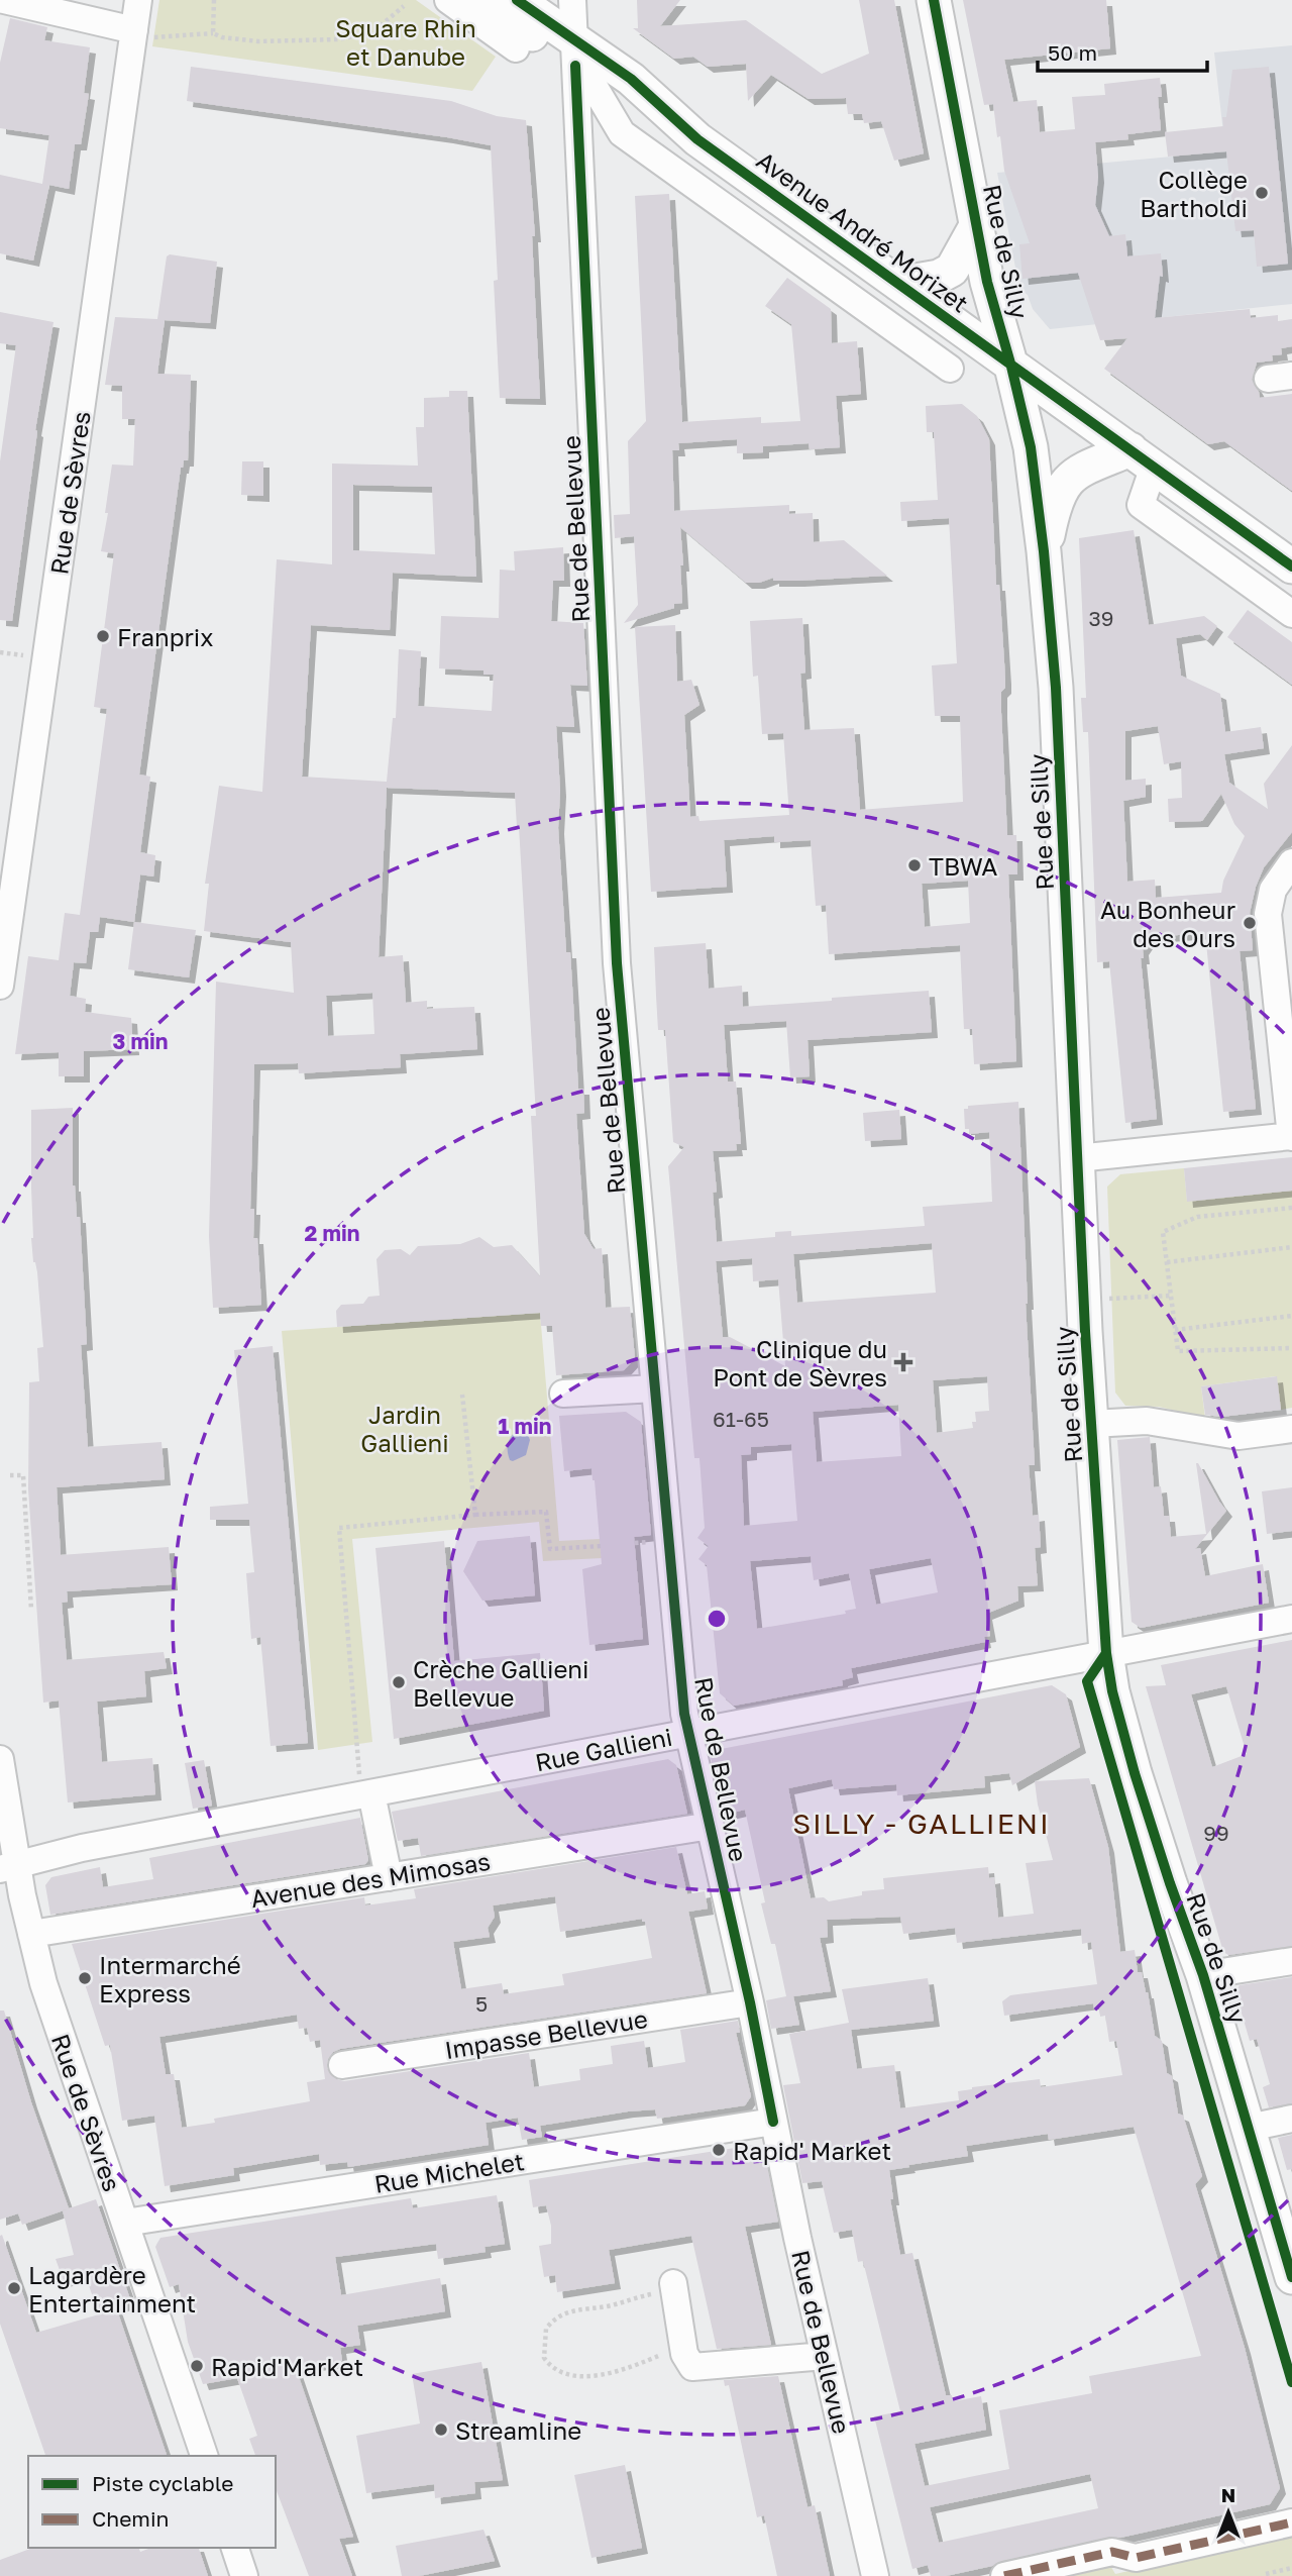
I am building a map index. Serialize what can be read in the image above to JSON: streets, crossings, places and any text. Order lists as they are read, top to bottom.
{
  "streets": {
    "main road": ["Avenue André Morizet", "Rue de Silly"],
    "street": [
      "Rue de Sèvres",
      "Rue de Bellevue",
      "Rue Gallieni",
      "Avenue des Mimosas",
      "Impasse Bellevue",
      "Rue Michelet"
    ]
  },
  "crossings": [
    ["Avenue André Morizet", "Rue de Silly"],
    ["Avenue André Morizet", "Rue de Bellevue"],
    ["Rue de Silly", "Rue Gallieni"],
    ["Rue de Sèvres", "Rue Gallieni"],
    ["Rue de Sèvres", "Avenue des Mimosas"],
    ["Rue de Sèvres", "Rue Michelet"],
    ["Rue de Bellevue", "Rue Gallieni"],
    ["Rue de Bellevue", "Avenue des Mimosas"],
    ["Rue de Bellevue", "Impasse Bellevue"],
    ["Rue de Bellevue", "Rue Michelet"]
  ],
  "districts": ["SILLY - GALLIENI"],
  "parks": ["Square Rhin et Danube", "Jardin Gallieni"],
  "places": {
    "other": [
      "Collège Bartholdi",
      "Franprix",
      "TBWA",
      "Au Bonheur des Ours",
      "Crèche Gallieni Bellevue",
      "Intermarché Express",
      "Rapid' Market",
      "Lagardère Entertainment",
      "Rapid'Market",
      "Streamline"
    ],
    "health": ["Clinique du Pont de Sèvres"]
  },
  "house_numbers": [
    "39",
    "61-65",
    "99",
    "5"
  ],
  "legend": ["Piste cyclable", "Chemin"],
  "scale_bar": "50 m",
  "north": "top",
  "rings": ["3 min", "2 min", "1 min"]
}
